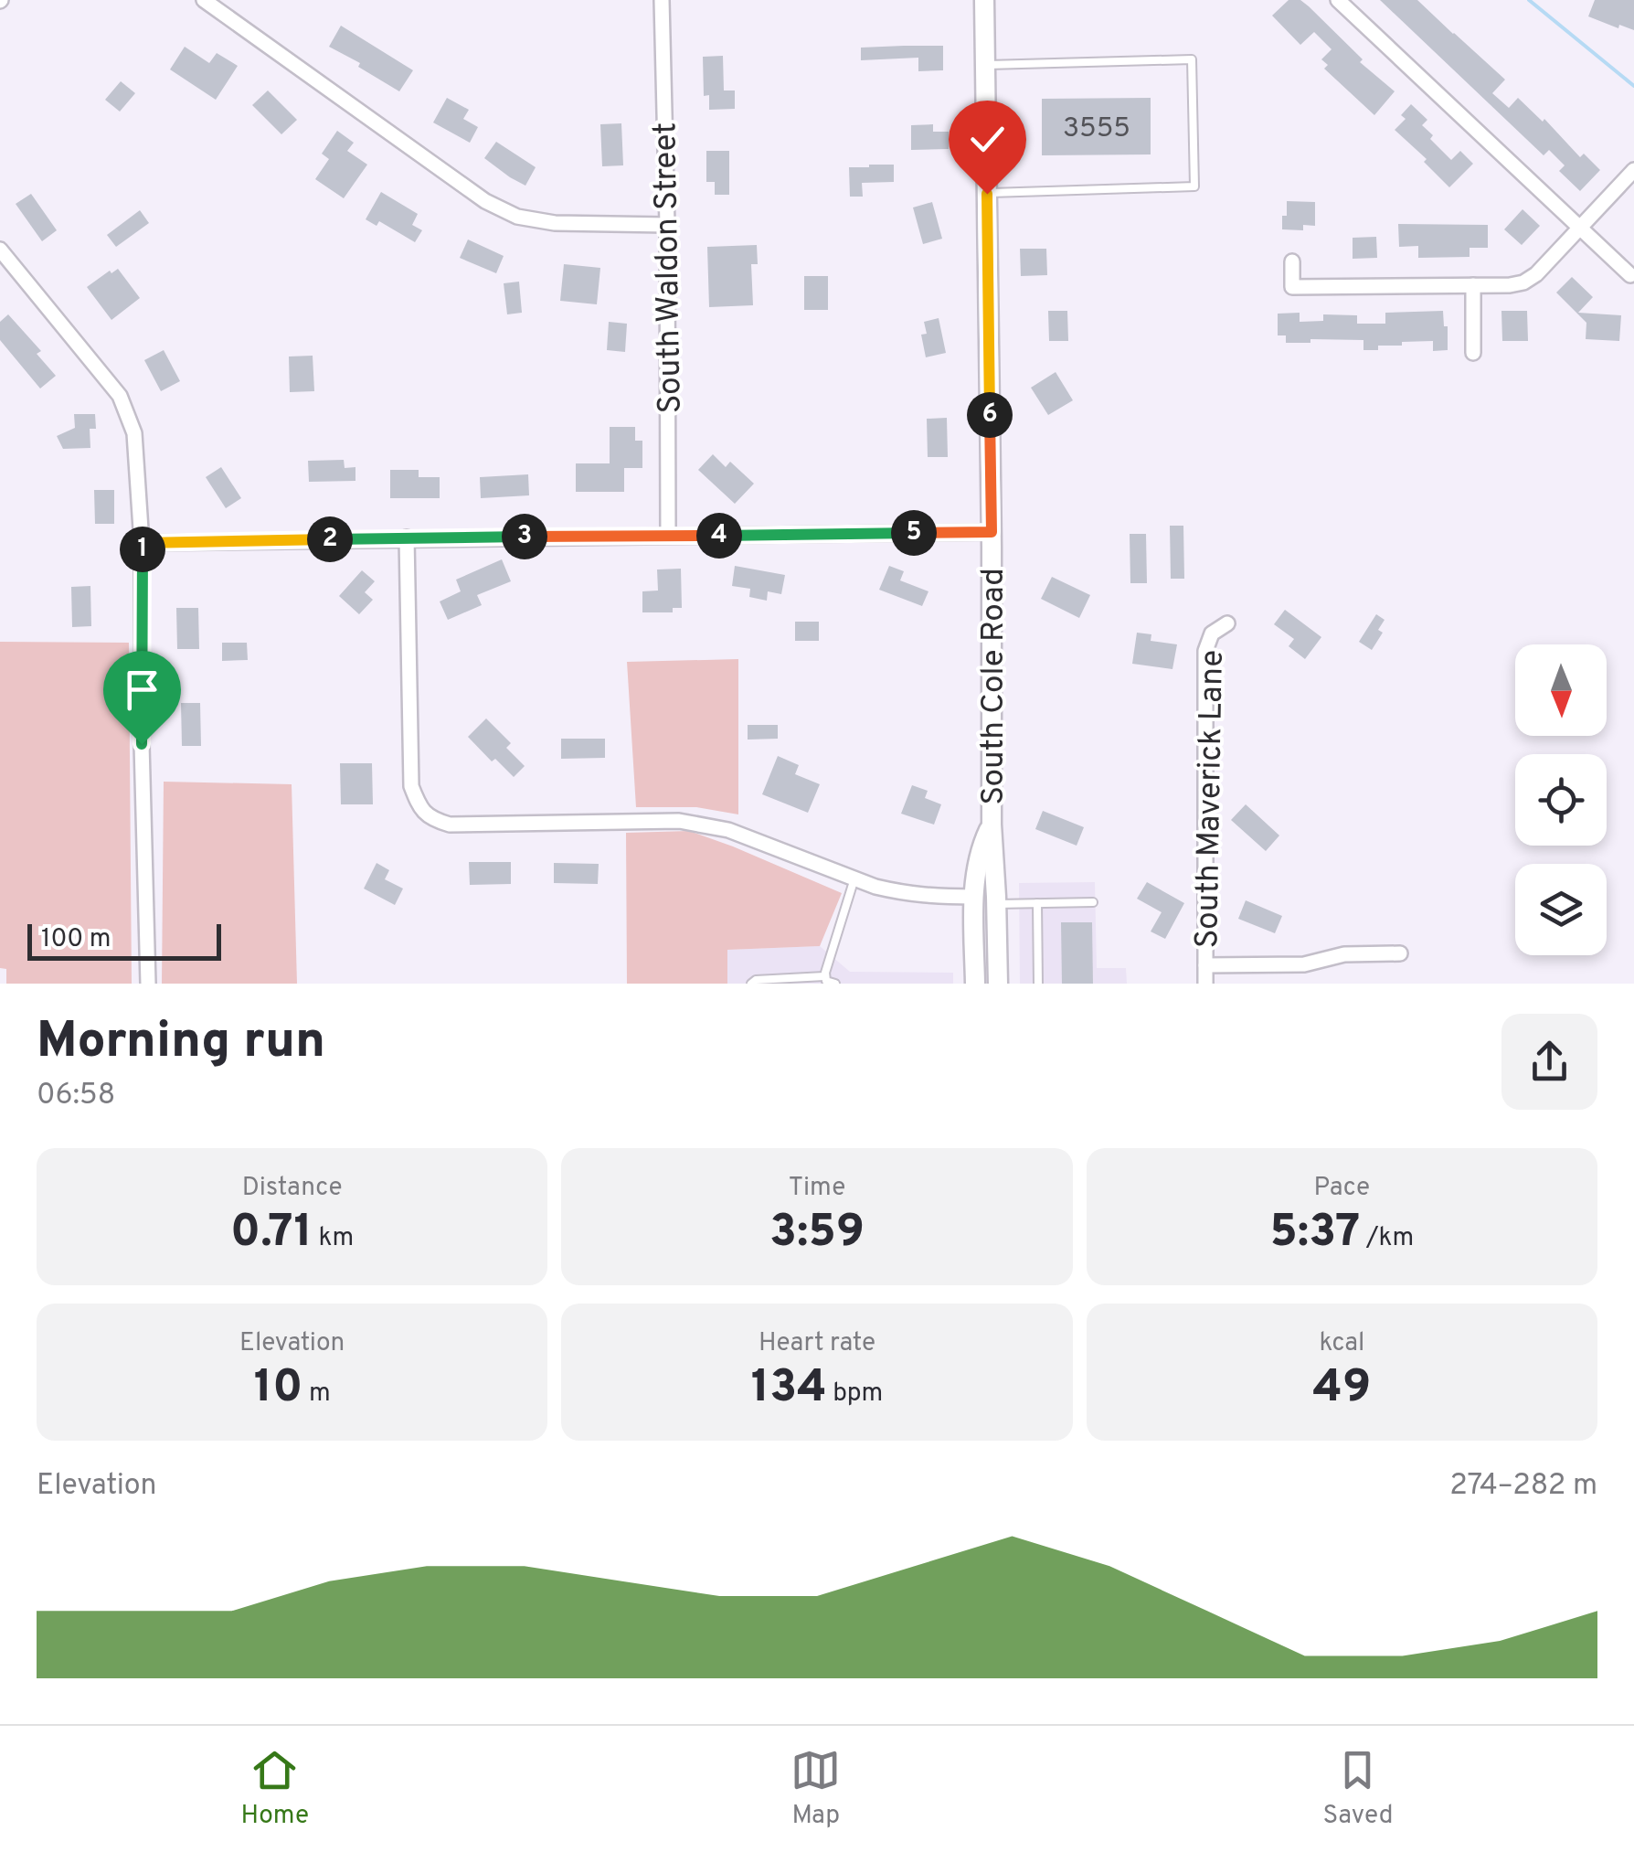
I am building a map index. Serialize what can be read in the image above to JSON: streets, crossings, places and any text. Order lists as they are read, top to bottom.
{
  "streets": {
    "main road": ["South Cole Road"],
    "street": ["South Waldon Street", "South Maverick Lane"]
  },
  "house_numbers": ["3555"],
  "scale_bar": "100 m",
  "north": "bottom",
  "page": {
    "pins": [
      "6",
      "5",
      "4",
      "3",
      "2",
      "1"
    ],
    "scale": "100 m",
    "heading": ["Morning run", "06:58"],
    "stats": [
      ["Distance", "0.71 km"],
      ["Time", "3:59"],
      ["Pace", "5:37 /km"],
      ["Elevation", "10 m"],
      ["Heart rate", "134 bpm"],
      ["kcal", "49"]
    ],
    "chart": ["Elevation", "274–282 m"],
    "tabs": ["Home", "Map", "Saved"]
  }
}
